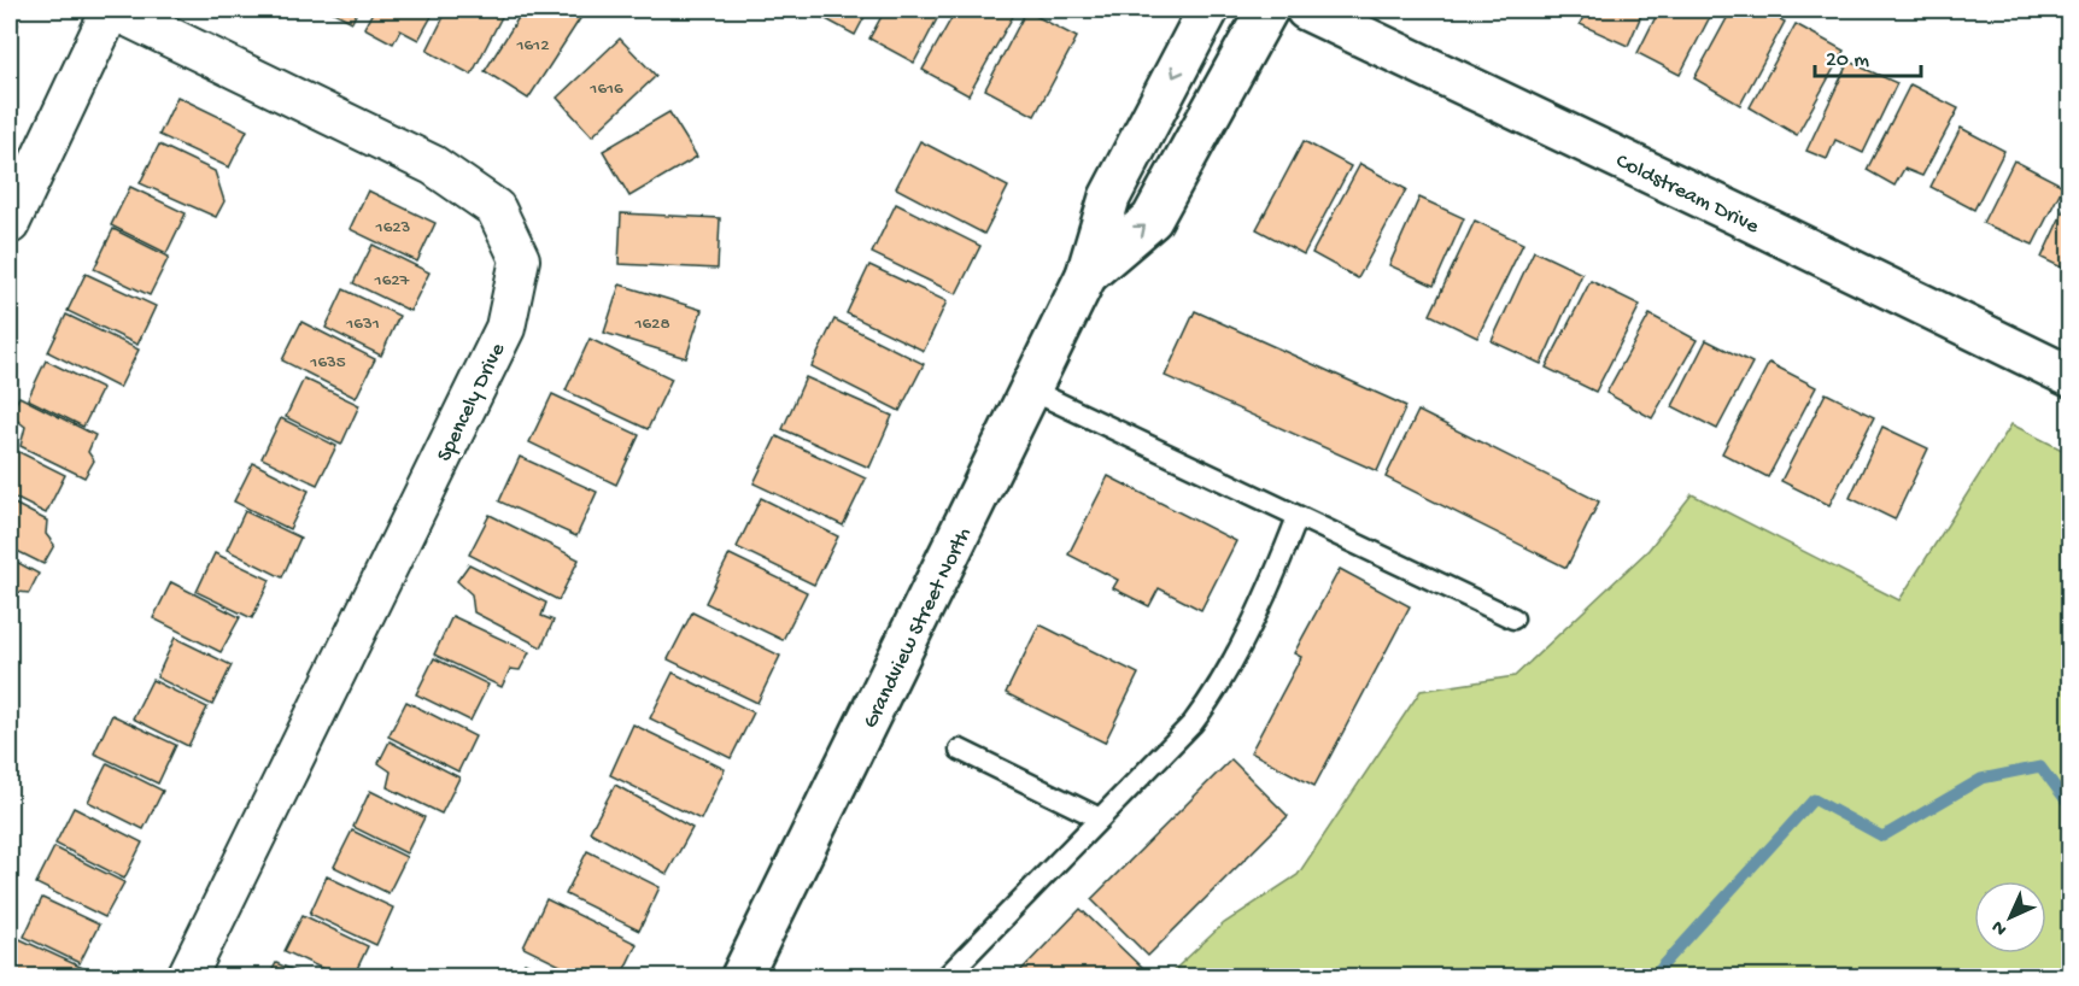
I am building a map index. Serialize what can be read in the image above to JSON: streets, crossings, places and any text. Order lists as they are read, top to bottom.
{
  "streets": {
    "street": ["Coldstream Drive", "Spencely Drive", "Grandview Street North"]
  },
  "house_numbers": [
    "1612",
    "1616",
    "1623",
    "1627",
    "1631",
    "1628",
    "1635"
  ],
  "scale_bar": "20 m",
  "north": "bottom left"
}
